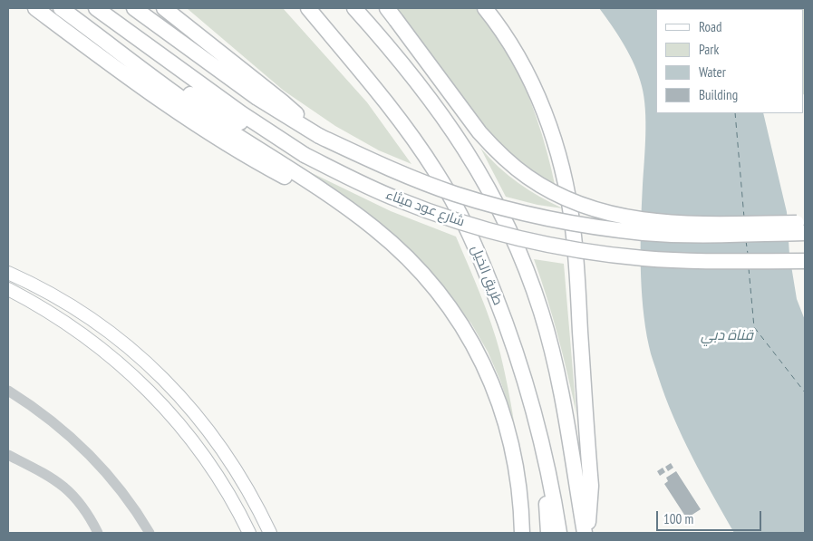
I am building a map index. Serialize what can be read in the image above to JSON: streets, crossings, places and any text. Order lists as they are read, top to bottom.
{
  "streets": {
    "highway": ["شارع عود ميثاء", "طريق الخيل"]
  },
  "water": ["قناة دبي"],
  "legend": [
    "Road",
    "Park",
    "Water",
    "Building"
  ],
  "scale_bar": "100 m"
}
